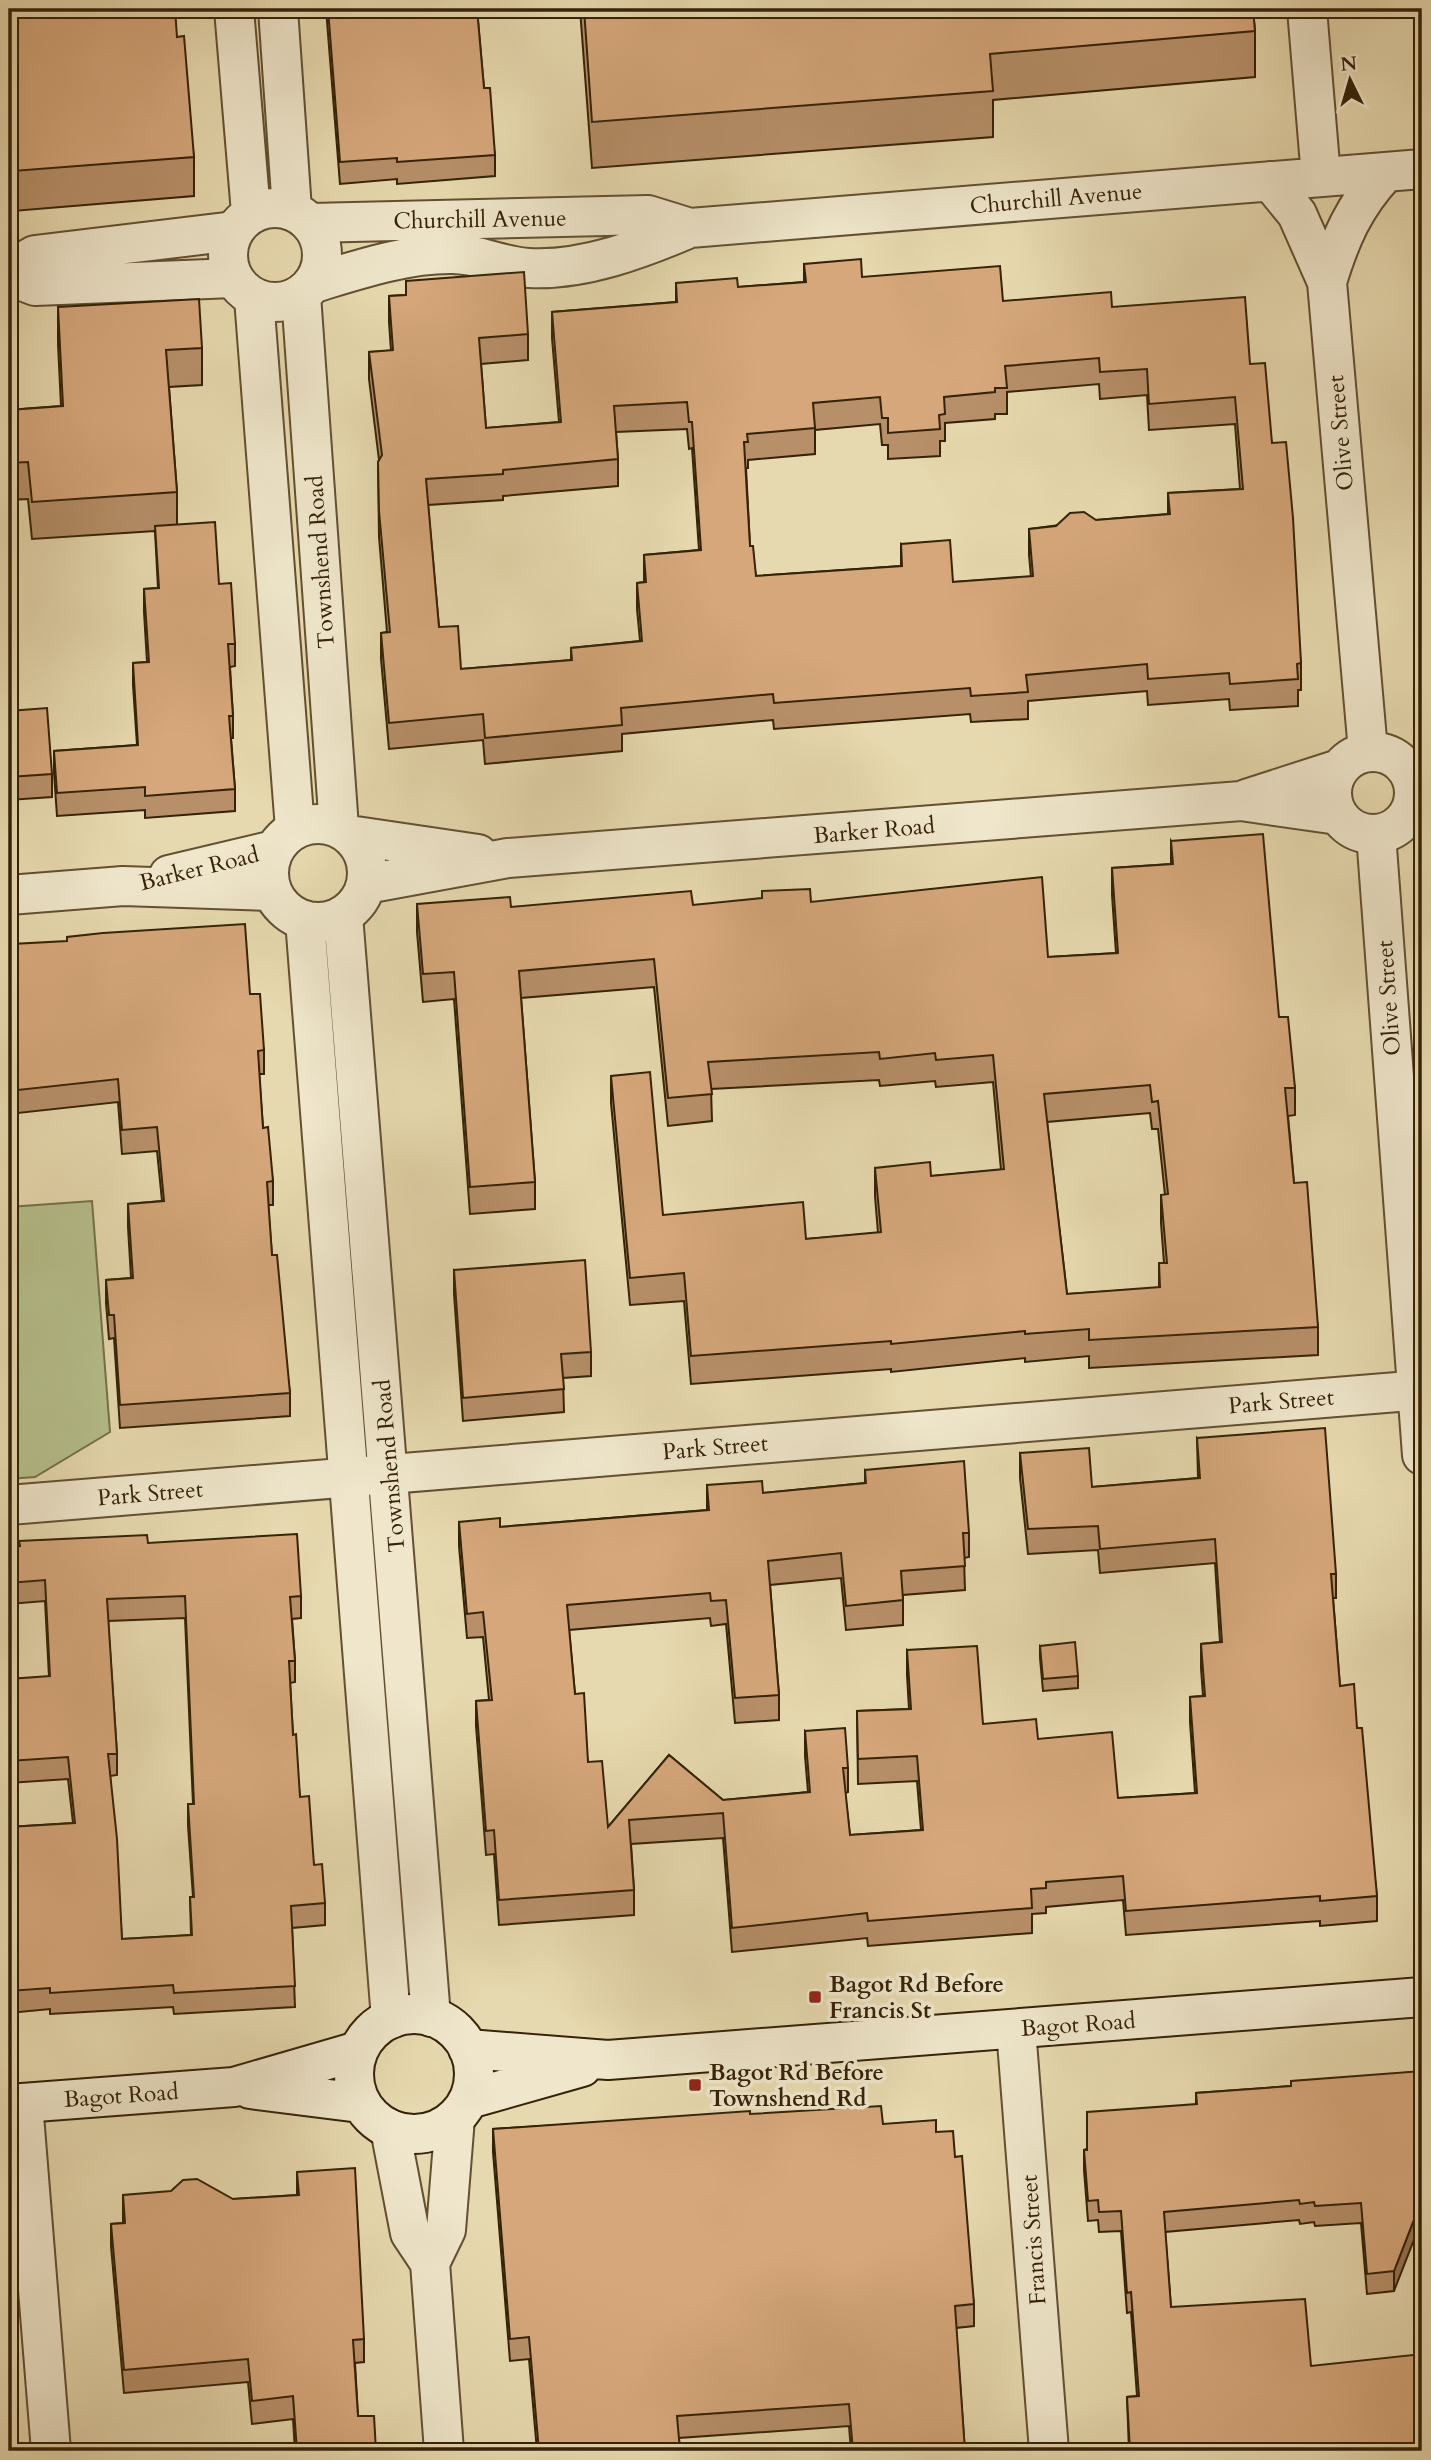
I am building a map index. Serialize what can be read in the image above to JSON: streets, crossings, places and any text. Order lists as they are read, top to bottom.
{
  "streets": {
    "street": [
      "Churchill Avenue",
      "Olive Street",
      "Townshend Road",
      "Barker Road",
      "Park Street",
      "Bagot Road",
      "Francis Street"
    ]
  },
  "crossings": [
    ["Churchill Avenue", "Olive Street"],
    ["Churchill Avenue", "Townshend Road"],
    ["Olive Street", "Barker Road"],
    ["Olive Street", "Park Street"],
    ["Townshend Road", "Barker Road"],
    ["Townshend Road", "Park Street"],
    ["Townshend Road", "Bagot Road"],
    ["Bagot Road", "Francis Street"]
  ],
  "places": {
    "transit": ["Bagot Rd Before Francis St", "Bagot Rd Before Townshend Rd"]
  },
  "north": "top"
}
